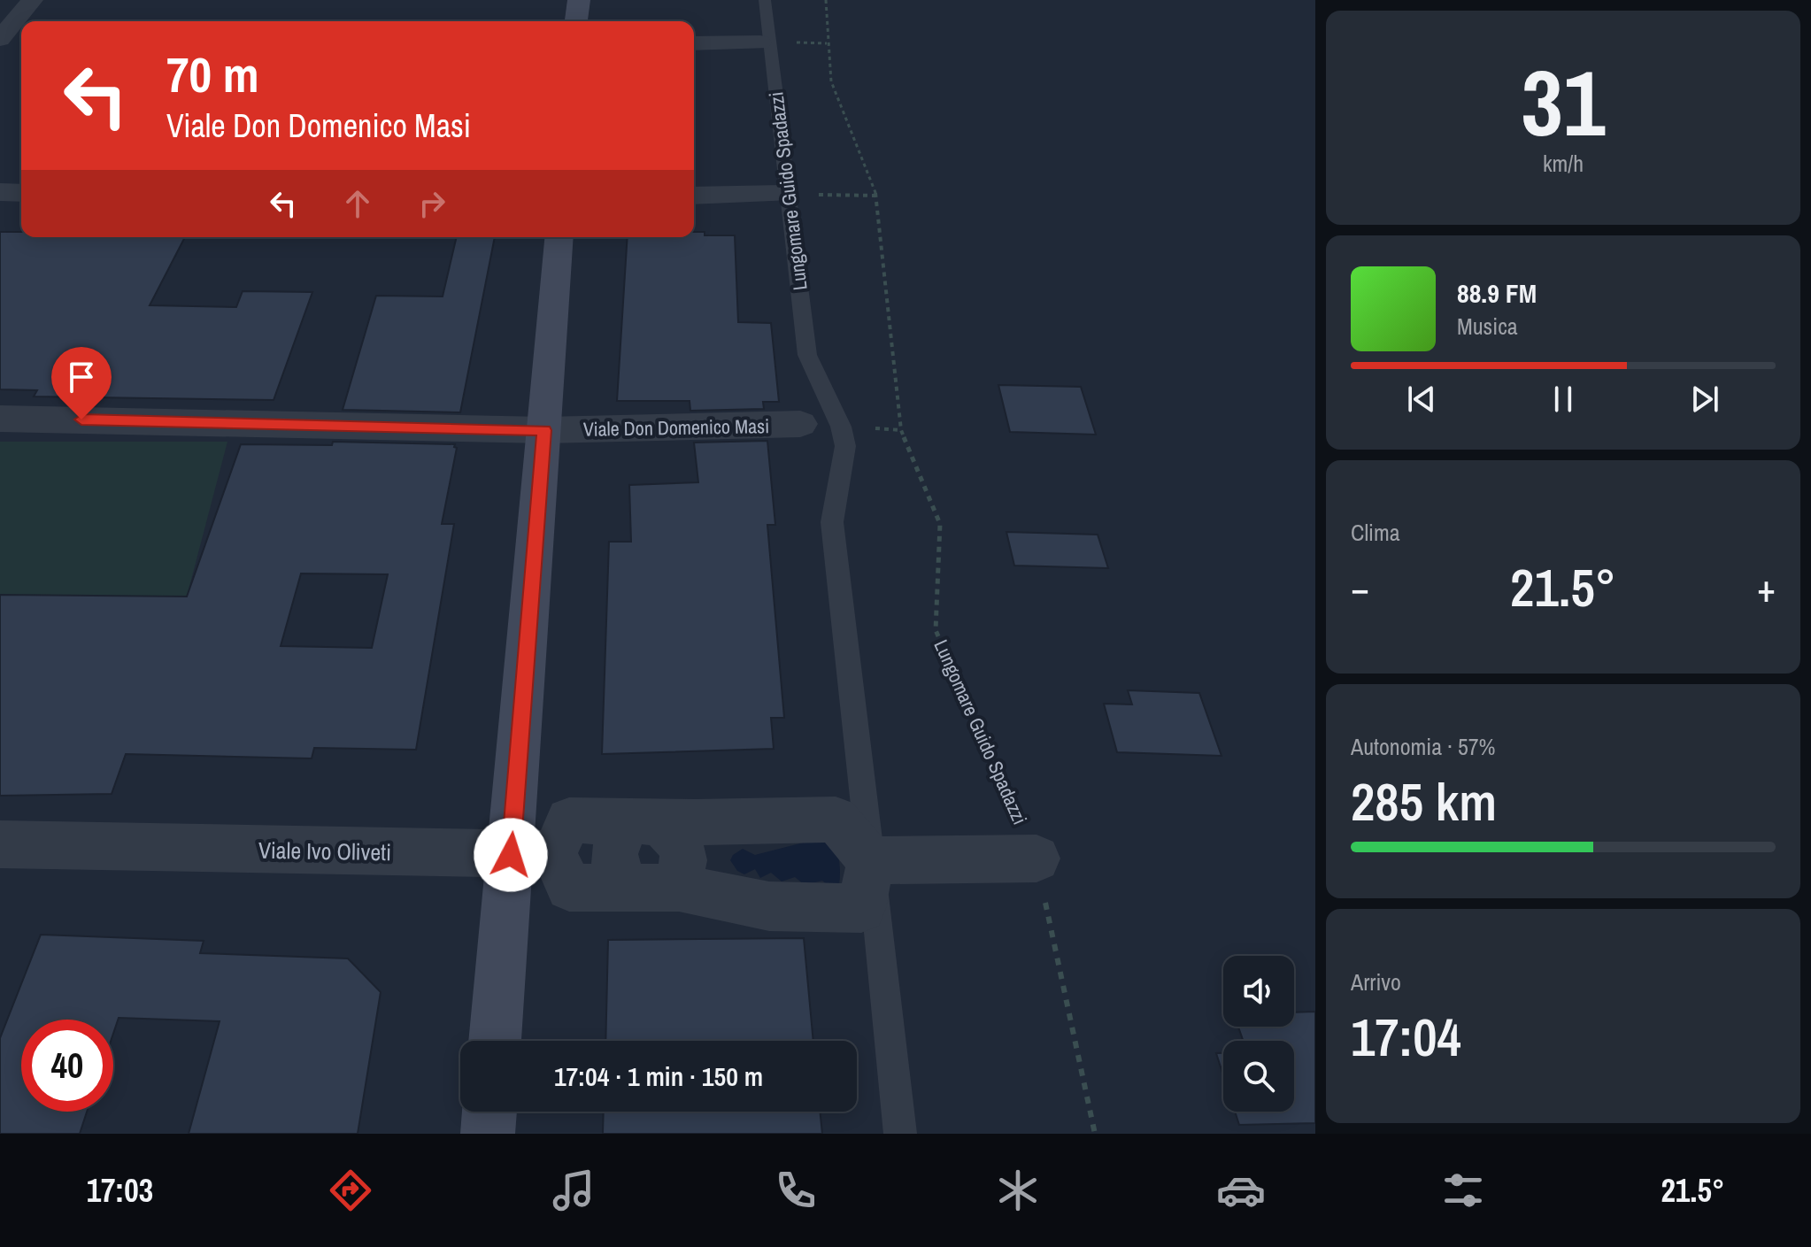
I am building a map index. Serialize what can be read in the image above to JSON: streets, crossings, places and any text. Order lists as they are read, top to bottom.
{
  "streets": {
    "street": ["Viale Don Domenico Masi", "Viale Ivo Oliveti"],
    "lane": ["Lungomare Guido Spadazzi"]
  },
  "page": {
    "tile": [
      ["31", "km/h"],
      "Clima",
      ["Autonomia · 57%", "285 km"],
      ["Arrivo", "17:04"]
    ],
    "turn": ["70 m", "Viale Don Domenico Masi"],
    "song": ["88.9 FM", "Musica"],
    "heat": ["−", "21.5°", "+"],
    "limit": "40",
    "trip": "17:04 · 1 min · 150 m",
    "tabs": ["17:03", "21.5°"]
  }
}
